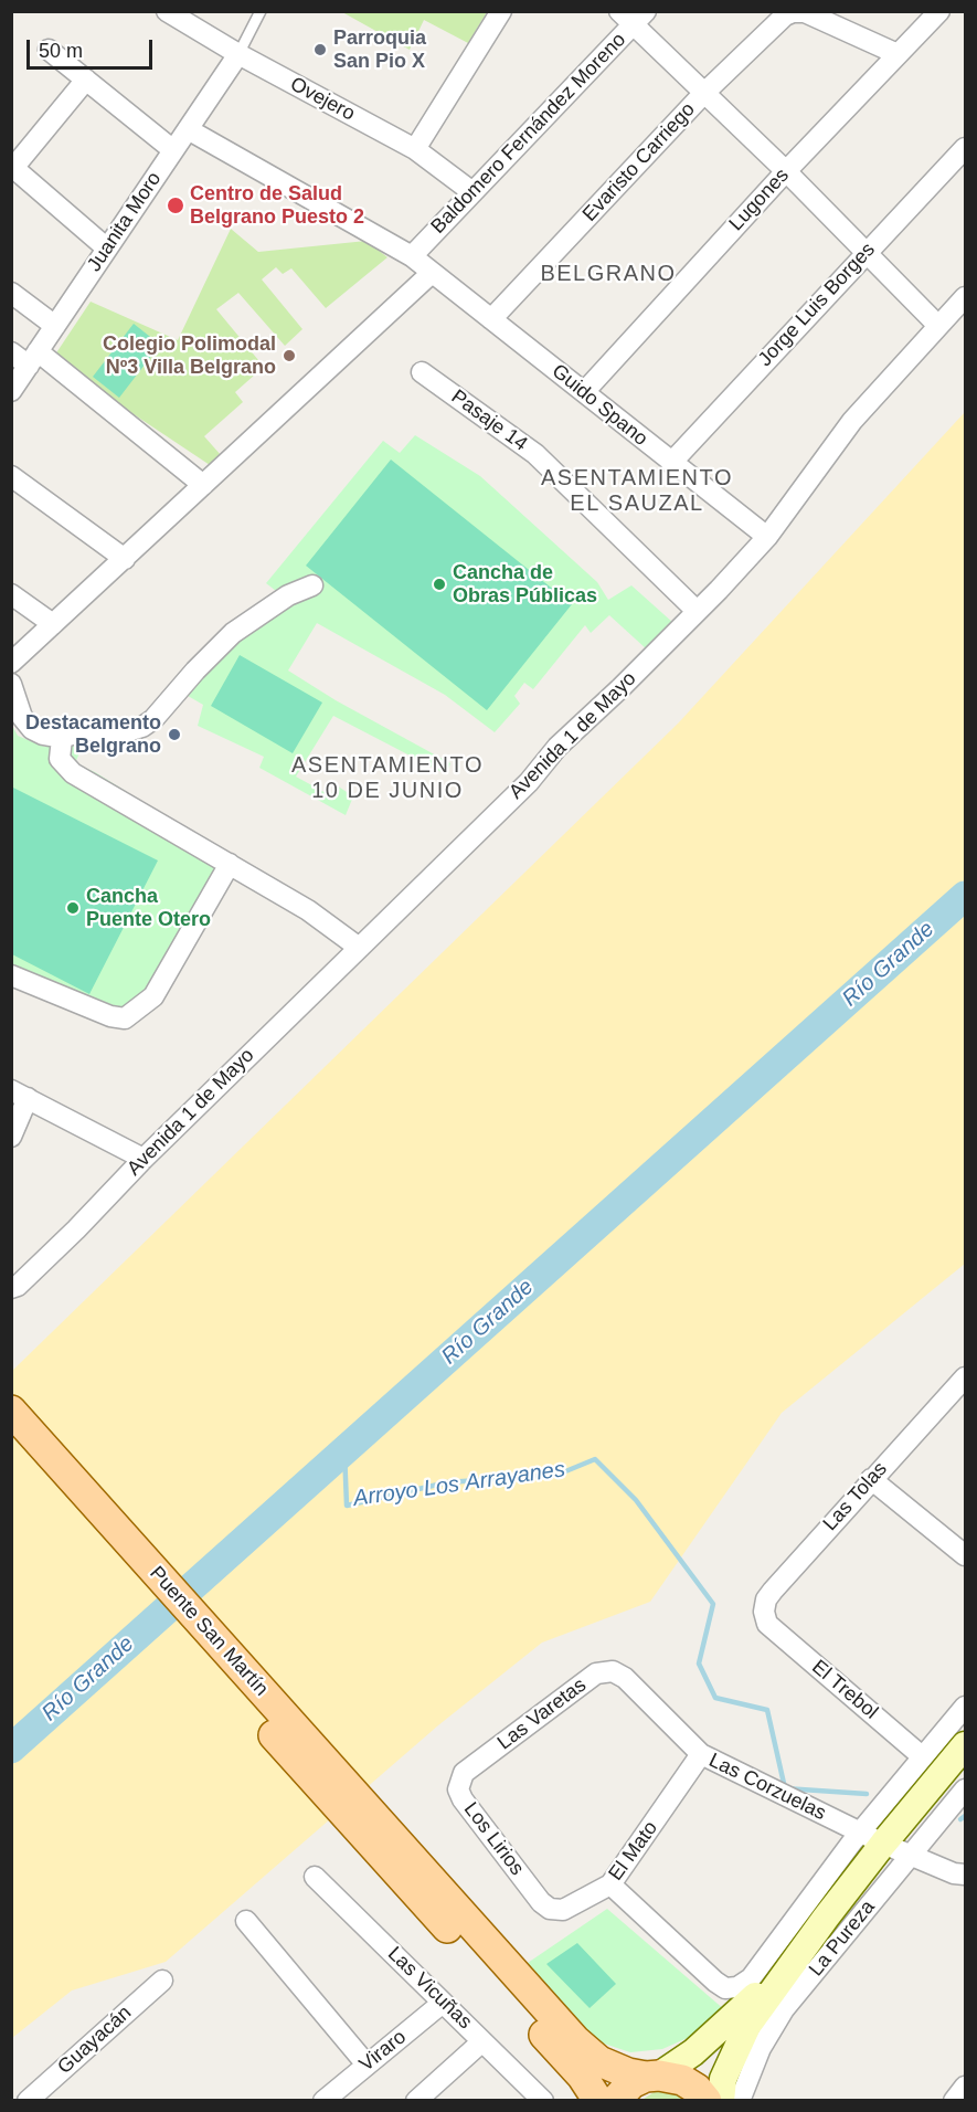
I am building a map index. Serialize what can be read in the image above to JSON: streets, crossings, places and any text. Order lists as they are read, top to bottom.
{
  "streets": {
    "main road": ["Puente San Martín"],
    "street": [
      "Ovejero",
      "Baldomero Fernández Moreno",
      "Evaristo Carriego",
      "Lugones",
      "Juanita Moro",
      "Jorge Luis Borges",
      "Guido Spano",
      "Pasaje 14",
      "Avenida 1 de Mayo",
      "Las Tolas",
      "El Trebol",
      "Las Varetas",
      "Las Corzuelas",
      "Los Lirios",
      "El Mato",
      "La Pureza",
      "Las Vicuñas",
      "Guayacán",
      "Viraro"
    ]
  },
  "crossings": [
    ["Ovejero", "Baldomero Fernández Moreno"],
    ["Ovejero", "Juanita Moro"],
    ["Baldomero Fernández Moreno", "Guido Spano"],
    ["Evaristo Carriego", "Guido Spano"],
    ["Lugones", "Guido Spano"],
    ["Juanita Moro", "Guido Spano"],
    ["Jorge Luis Borges", "Guido Spano"],
    ["Guido Spano", "Avenida 1 de Mayo"],
    ["Pasaje 14", "Avenida 1 de Mayo"],
    ["Las Tolas", "El Trebol"],
    ["Las Varetas", "Las Corzuelas"],
    ["Las Varetas", "Los Lirios"],
    ["Las Corzuelas", "El Mato"],
    ["Las Corzuelas", "La Pureza"],
    ["Los Lirios", "El Mato"],
    ["Las Vicuñas", "Viraro"]
  ],
  "districts": ["BELGRANO", "ASENTAMIENTO EL SAUZAL", "ASENTAMIENTO 10 DE JUNIO"],
  "water": ["Río Grande", "Arroyo Los Arrayanes"],
  "places": [
    "Parroquia San Pio X",
    "Centro de Salud Belgrano Puesto 2",
    "Colegio Polimodal Nº3 Villa Belgrano",
    "Cancha de Obras Públicas",
    "Destacamento Belgrano",
    "Cancha Puente Otero"
  ],
  "scale_bar": "50 m"
}
